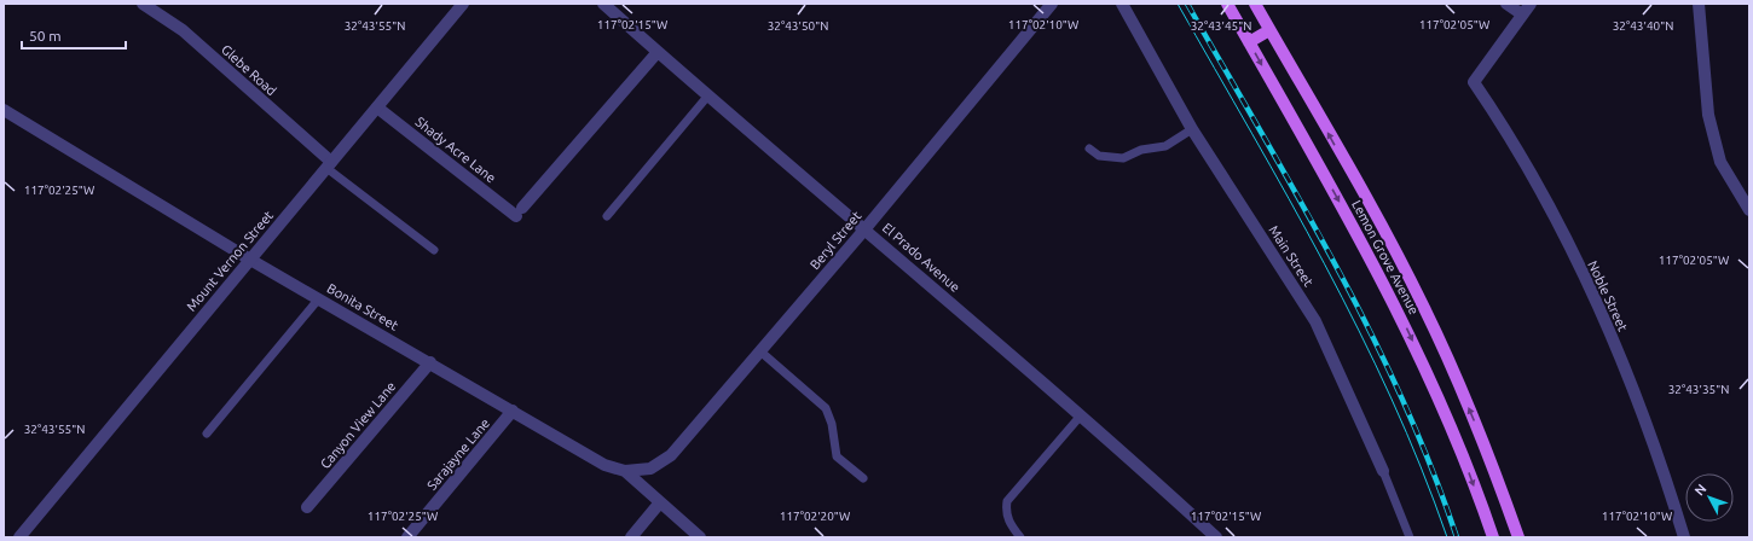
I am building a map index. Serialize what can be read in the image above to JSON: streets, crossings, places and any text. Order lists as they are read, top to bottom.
{
  "streets": {
    "main road": ["Lemon Grove Avenue"],
    "street": [
      "Glebe Road",
      "Shady Acre Lane",
      "Beryl Street",
      "Main Street",
      "El Prado Avenue",
      "Mount Vernon Street",
      "Noble Street",
      "Bonita Street",
      "Canyon View Lane",
      "Sarajayne Lane"
    ]
  },
  "crossings": [
    ["Glebe Road", "Mount Vernon Street"],
    ["Shady Acre Lane", "El Prado Avenue"],
    ["Shady Acre Lane", "Mount Vernon Street"],
    ["Beryl Street", "El Prado Avenue"],
    ["Beryl Street", "Bonita Street"],
    ["Mount Vernon Street", "Bonita Street"],
    ["Bonita Street", "Canyon View Lane"],
    ["Bonita Street", "Sarajayne Lane"]
  ],
  "scale_bar": "50 m",
  "north": "top left",
  "coordinates": [
    "117°02'15\"W",
    "117°02'10\"W",
    "117°02'05\"W",
    "32°43'50\"N",
    "32°43'55\"N",
    "32°43'45\"N",
    "32°43'40\"N",
    "117°02'25\"W",
    "32°43'35\"N",
    "117°02'20\"W"
  ]
}
